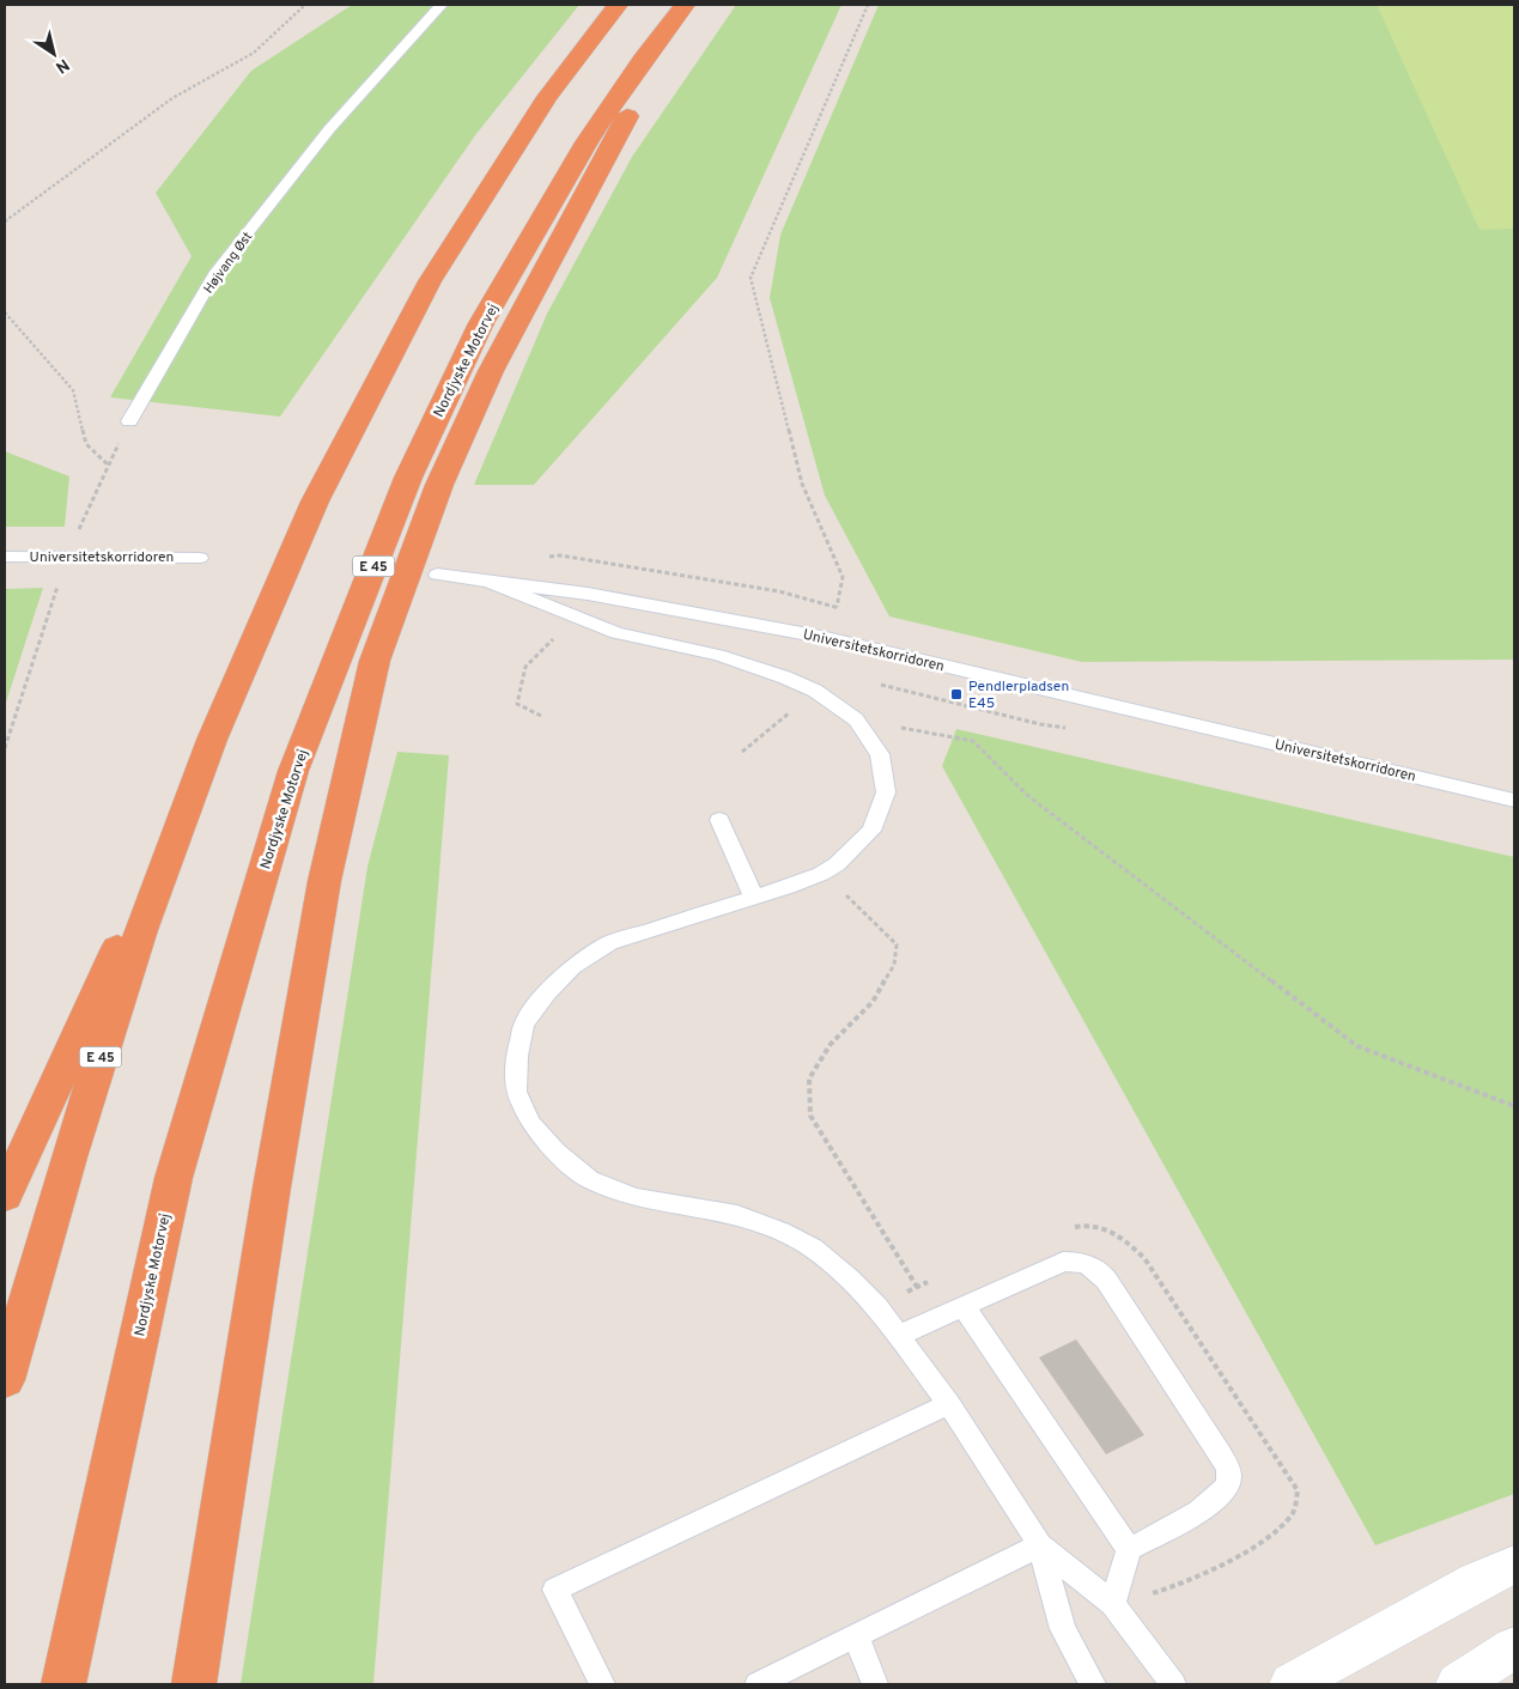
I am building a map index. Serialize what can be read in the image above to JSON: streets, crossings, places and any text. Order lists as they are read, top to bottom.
{
  "streets": {
    "highway": ["Nordjyske Motorvej", "E 45"],
    "lane": ["Højvang Øst", "Universitetskorridoren"]
  },
  "places": {
    "transit": ["Pendlerpladsen E45"]
  },
  "north": "bottom right"
}
